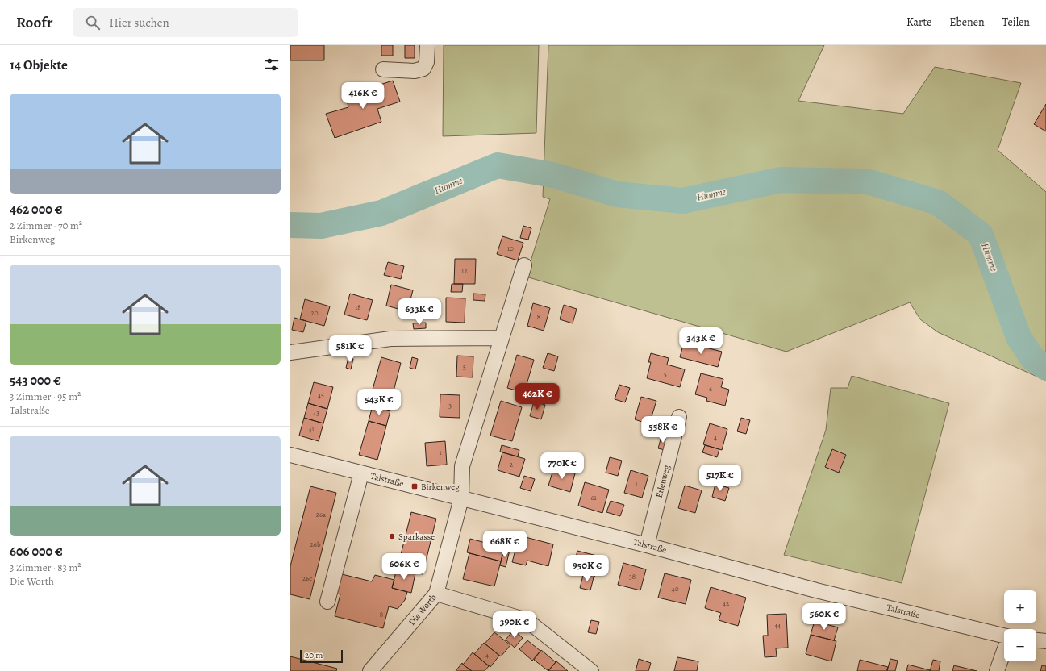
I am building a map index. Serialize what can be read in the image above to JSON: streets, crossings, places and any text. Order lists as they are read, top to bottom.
{
  "streets": {
    "street": ["Talstraße", "Erlenweg", "Die Worth"]
  },
  "crossings": [
    ["Talstraße", "Erlenweg"],
    ["Talstraße", "Die Worth"]
  ],
  "water": ["Humme"],
  "places": {
    "transit": ["Birkenweg"],
    "other": ["Sparkasse"]
  },
  "house_numbers": [
    "10",
    "12",
    "18",
    "20",
    "8",
    "5",
    "5",
    "6",
    "45",
    "3",
    "43",
    "41",
    "4",
    "1",
    "2",
    "1",
    "61",
    "26a",
    "26b",
    "38",
    "26c",
    "40",
    "42",
    "8",
    "44",
    "4"
  ],
  "scale_bar": "20 m",
  "page": {
    "header": "Roofr",
    "search": "Hier suchen",
    "nav": ["Karte", "Ebenen", "Teilen"],
    "heading": "14 Objekte",
    "price": [
      "416K €",
      "633K €",
      "343K €",
      "581K €",
      "462K €",
      "543K €",
      "558K €",
      "770K €",
      "517K €",
      "668K €",
      "606K €",
      "950K €",
      "560K €",
      "390K €"
    ],
    "list": [
      {
        "name": "462 000 €",
        "note": "2 Zimmer · 70 m² · Birkenweg"
      },
      {
        "name": "543 000 €",
        "note": "3 Zimmer · 95 m² · Talstraße"
      },
      {
        "name": "606 000 €",
        "note": "3 Zimmer · 83 m² · Die Worth"
      }
    ],
    "map_buttons": ["+", "−"],
    "scale": "20 m"
  }
}
